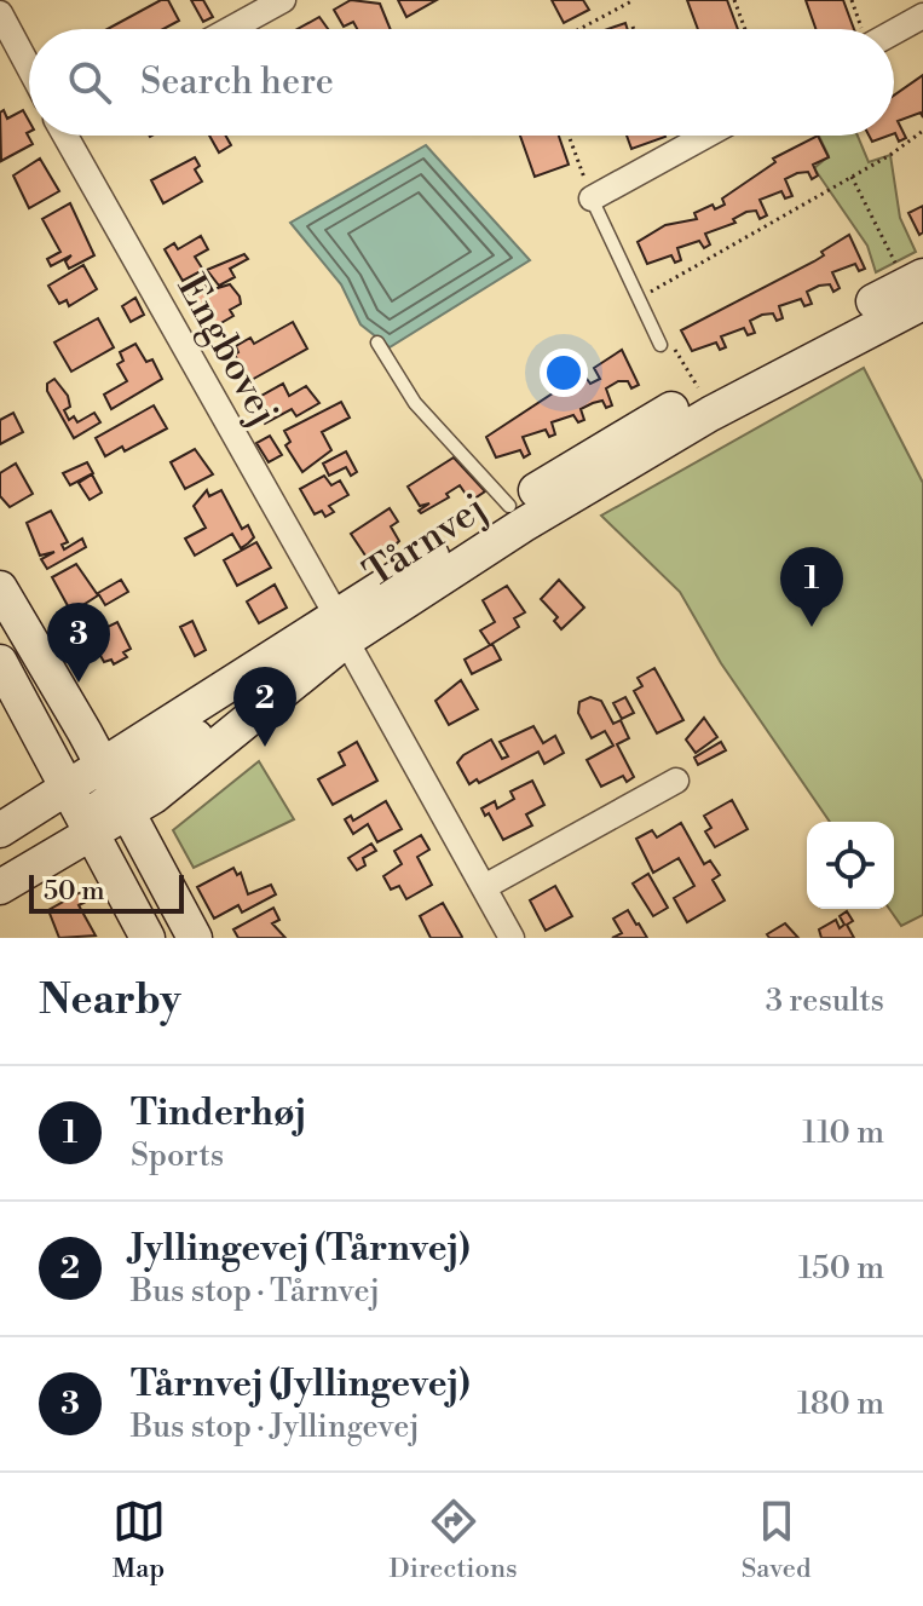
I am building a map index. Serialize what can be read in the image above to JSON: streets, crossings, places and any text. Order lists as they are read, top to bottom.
{
  "streets": {
    "street": ["Engbovej", "Tårnvej"]
  },
  "crossings": [
    ["Engbovej", "Tårnvej"]
  ],
  "scale_bar": "50 m",
  "page": {
    "search": "Search here",
    "pins": ["1", "3", "2"],
    "scale": "50 m",
    "heading": ["Nearby", "3 results"],
    "list": [
      {
        "mark": "1",
        "name": "Tinderhøj",
        "note": "Sports",
        "value": "110 m"
      },
      {
        "mark": "2",
        "name": "Jyllingevej (Tårnvej)",
        "note": "Bus stop · Tårnvej",
        "value": "150 m"
      },
      {
        "mark": "3",
        "name": "Tårnvej (Jyllingevej)",
        "note": "Bus stop · Jyllingevej",
        "value": "180 m"
      }
    ],
    "nav": ["Map", "Directions", "Saved"]
  }
}
